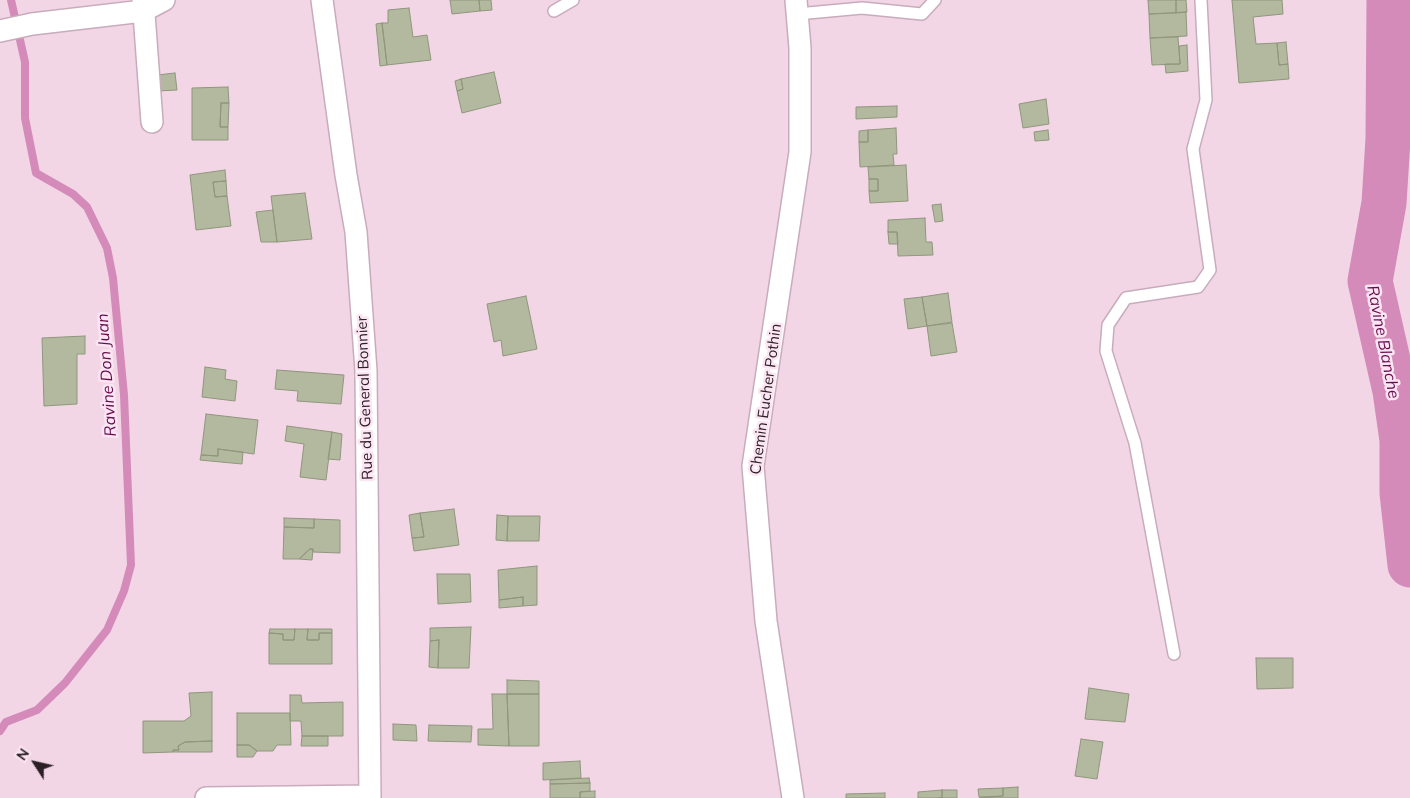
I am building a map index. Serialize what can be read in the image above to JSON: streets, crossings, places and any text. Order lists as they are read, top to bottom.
{
  "streets": {
    "street": ["Rue du General Bonnier", "Chemin Eucher Pothin"]
  },
  "water": ["Ravine Blanche", "Ravine Don Juan"],
  "north": "top left"
}
